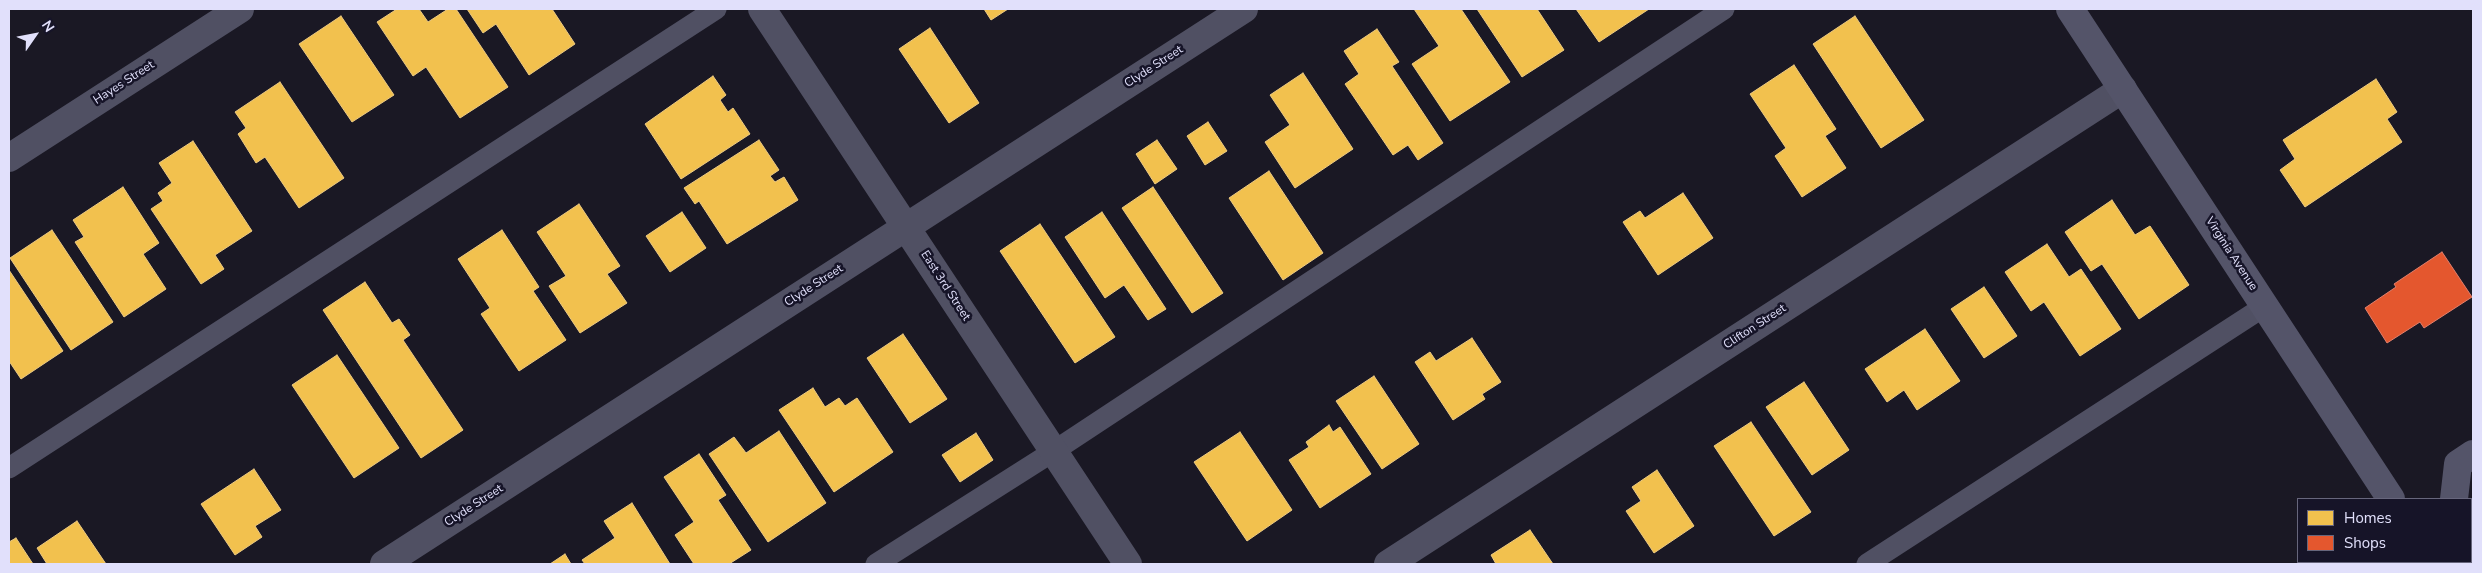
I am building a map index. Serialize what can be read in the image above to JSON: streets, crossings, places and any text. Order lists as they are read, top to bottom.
{
  "streets": {
    "street": [
      "Clyde Street",
      "Hayes Street",
      "Virginia Avenue",
      "East 3rd Street",
      "Clifton Street"
    ]
  },
  "crossings": [
    ["Clyde Street", "East 3rd Street"],
    ["Virginia Avenue", "Clifton Street"]
  ],
  "legend": ["Homes", "Shops"],
  "north": "top right"
}
